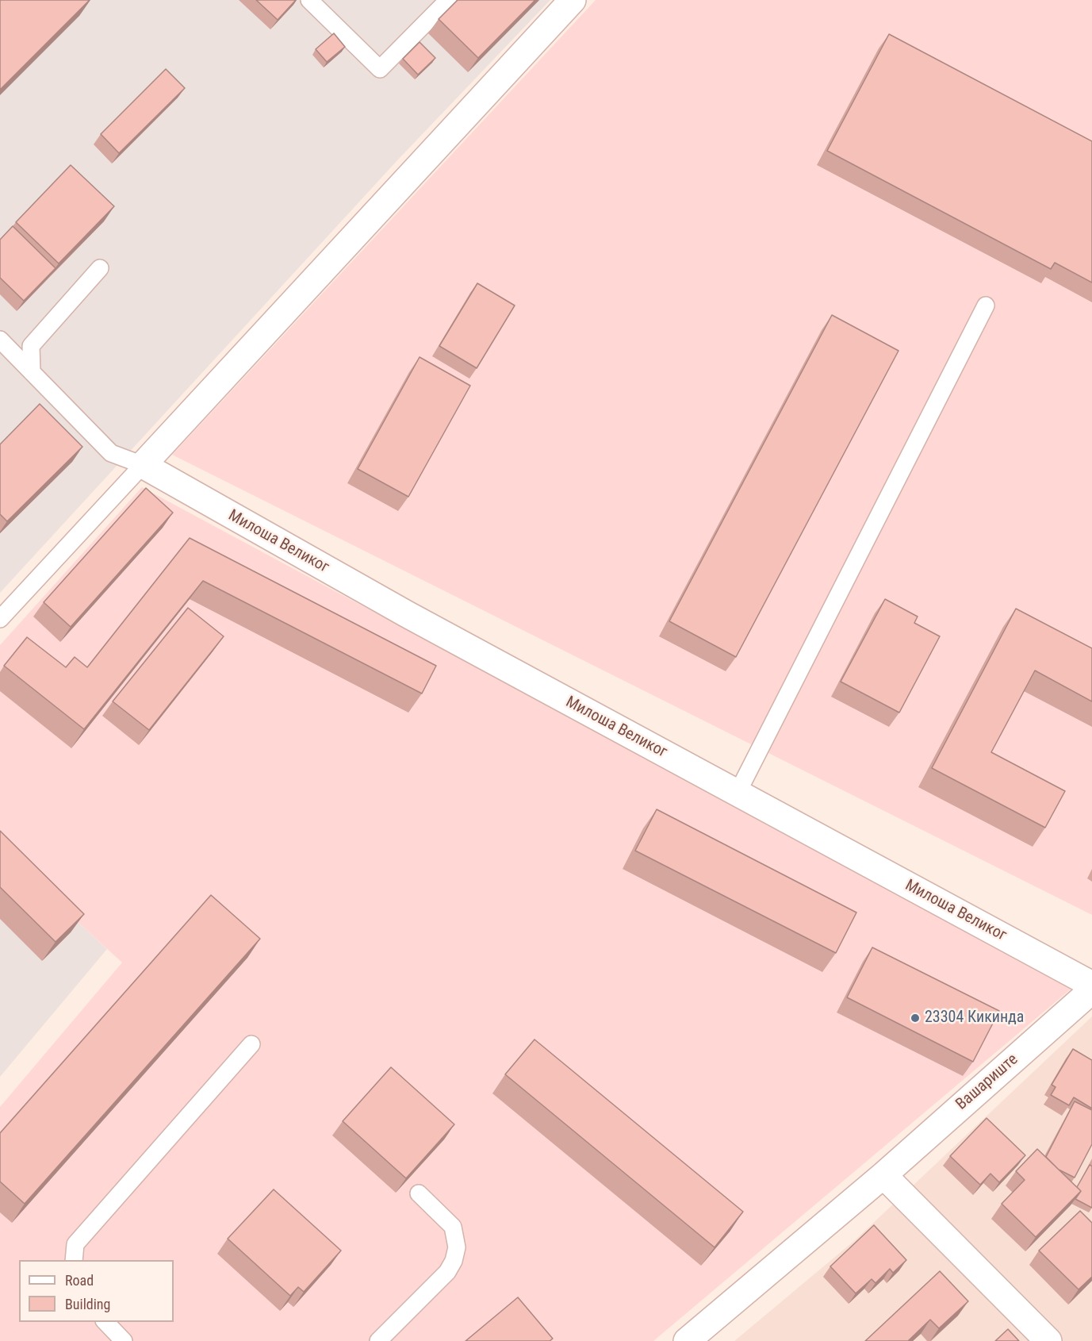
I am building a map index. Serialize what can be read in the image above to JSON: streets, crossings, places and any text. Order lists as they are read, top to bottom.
{
  "streets": {
    "street": ["Милоша Великог", "Вашариште"]
  },
  "places": ["23304 Кикинда"],
  "legend": ["Road", "Building"]
}
